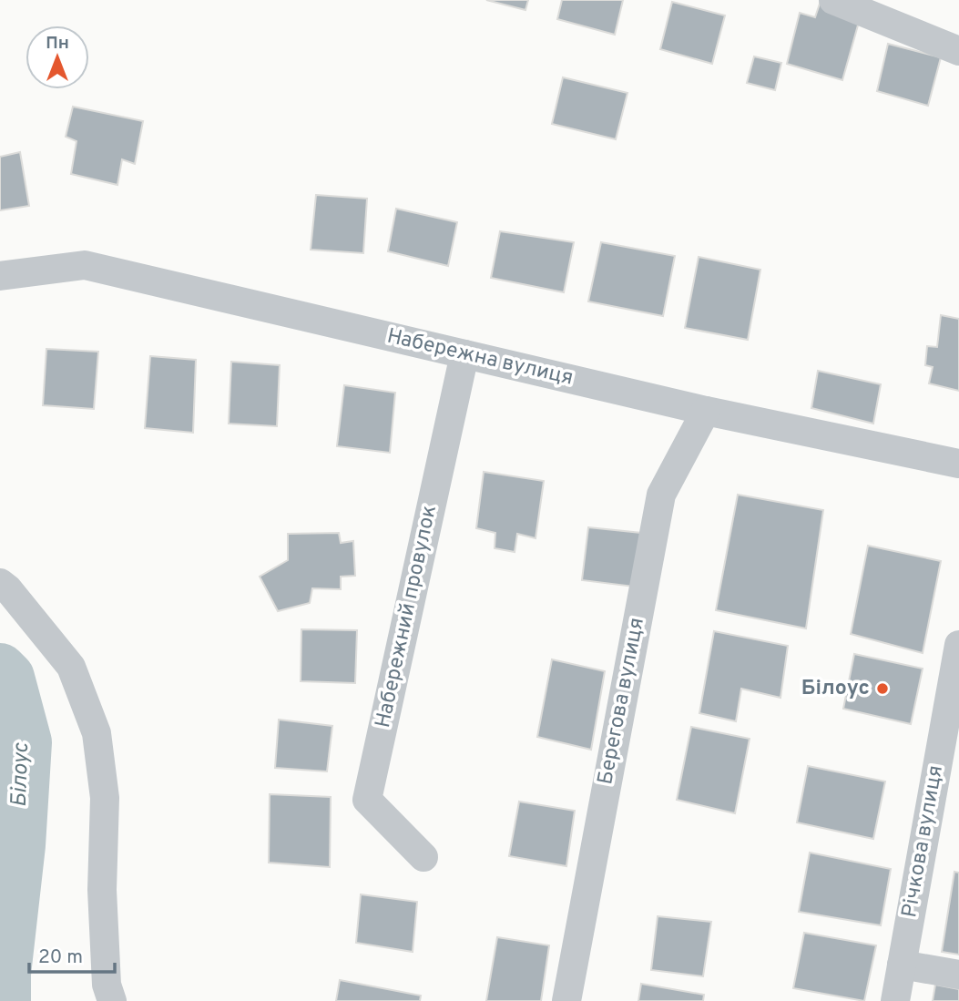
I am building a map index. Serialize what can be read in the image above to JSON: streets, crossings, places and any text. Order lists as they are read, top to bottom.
{
  "streets": {
    "street": [
      "Набережна вулиця",
      "Набережний провулок",
      "Берегова вулиця",
      "Річкова вулиця"
    ]
  },
  "crossings": [
    ["Набережна вулиця", "Набережний провулок"],
    ["Набережна вулиця", "Берегова вулиця"]
  ],
  "water": ["Білоус"],
  "places": ["Білоус"],
  "scale_bar": "20 m",
  "north": "top"
}
